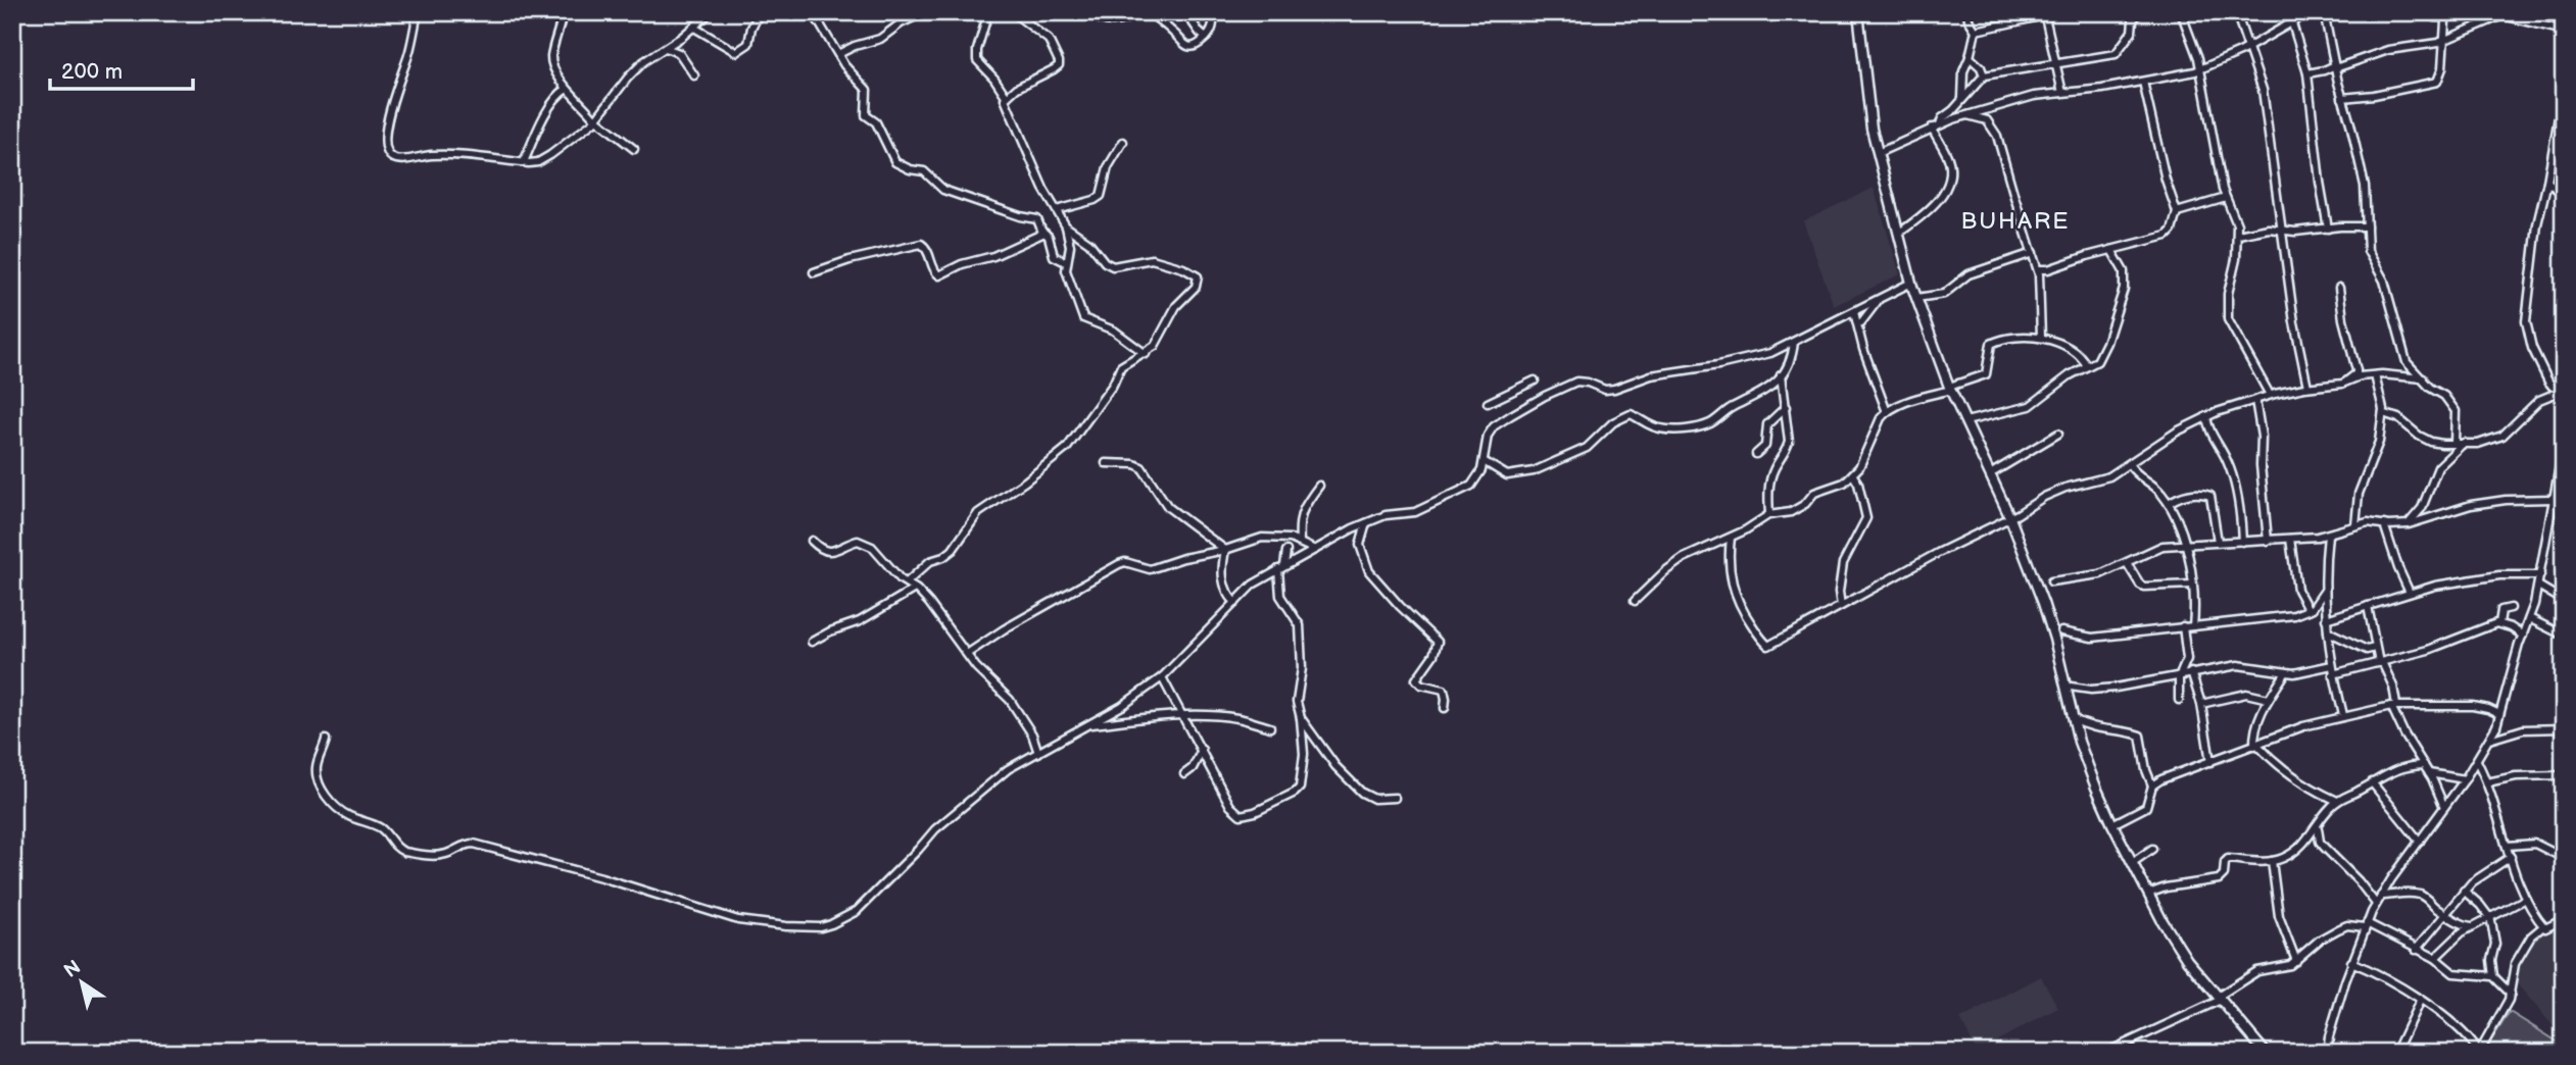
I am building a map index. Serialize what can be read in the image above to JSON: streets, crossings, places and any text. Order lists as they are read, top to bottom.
{
  "districts": ["BUHARE"],
  "scale_bar": "200 m",
  "north": "top left"
}
